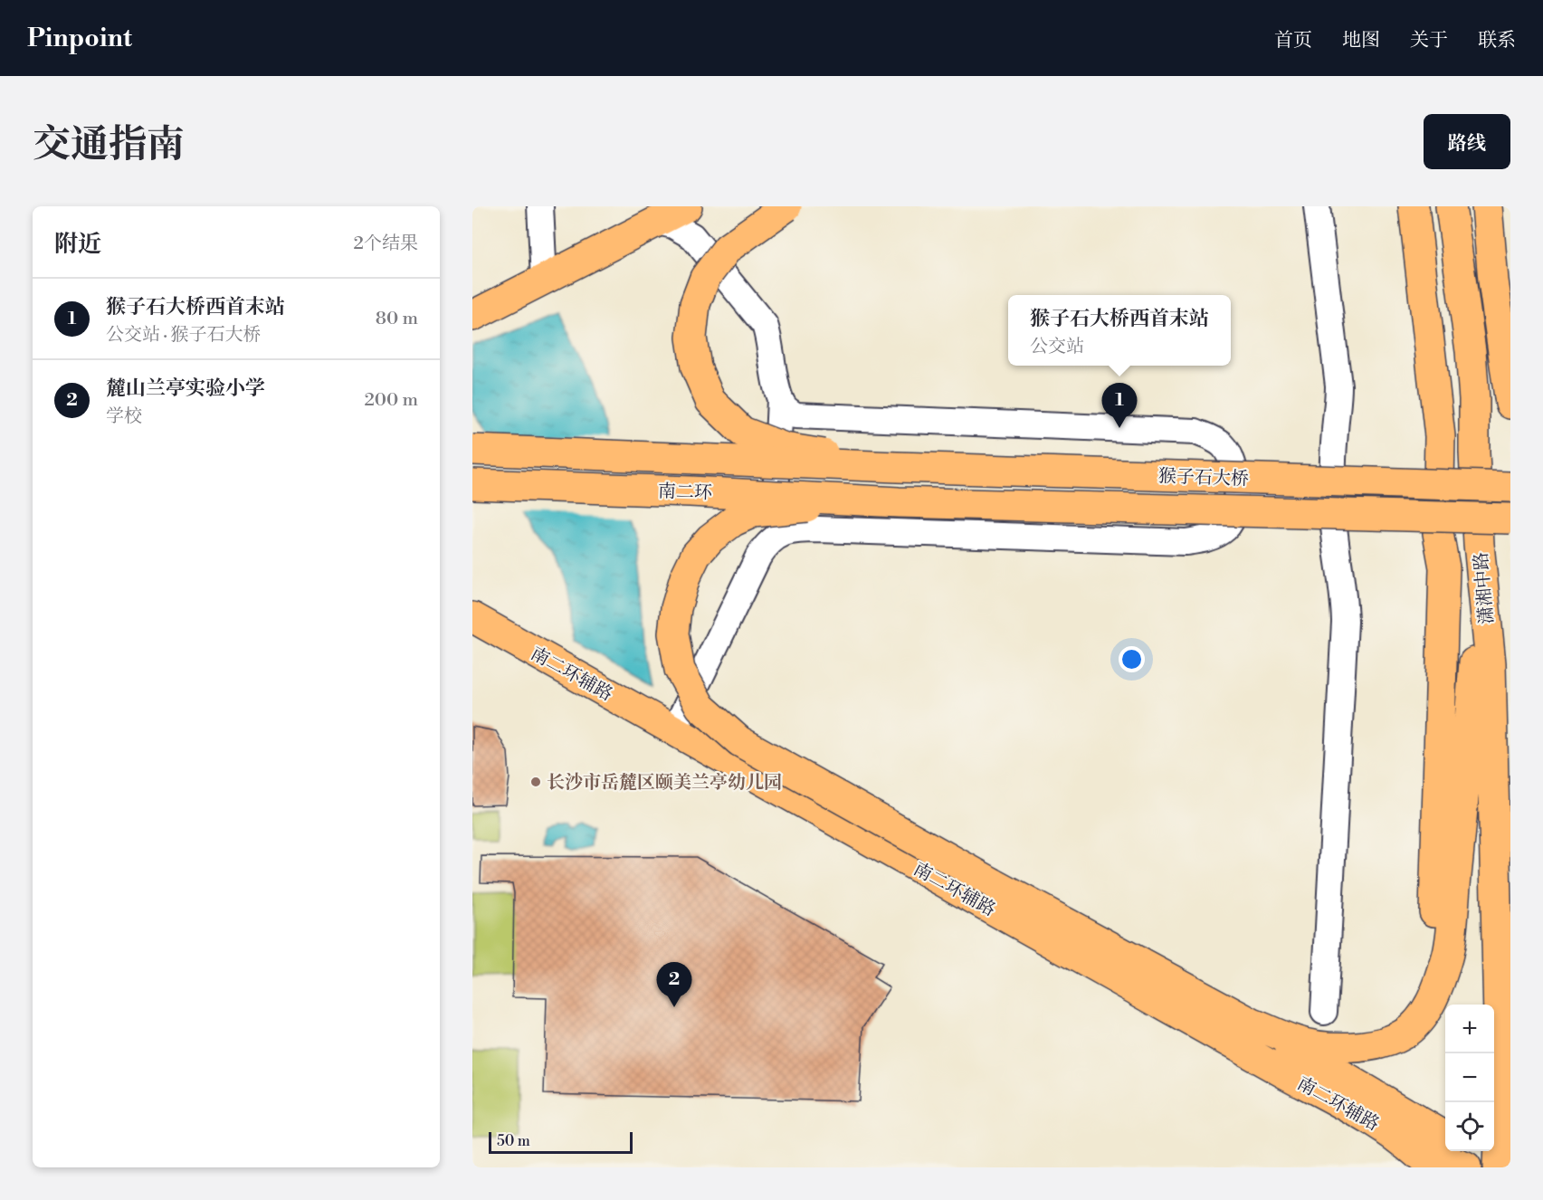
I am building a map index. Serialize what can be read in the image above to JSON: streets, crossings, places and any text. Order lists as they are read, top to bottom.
{
  "streets": {
    "main road": [
      "猴子石大桥",
      "南二环",
      "潇湘中路",
      "南二环辅路"
    ]
  },
  "crossings": [
    ["猴子石大桥", "南二环"]
  ],
  "places": ["长沙市岳麓区颐美兰亭幼儿园"],
  "scale_bar": "50 m",
  "page": {
    "header": "Pinpoint",
    "nav": [
      "首页",
      "地图",
      "关于",
      "联系"
    ],
    "title": "交通指南",
    "buttons": "路线",
    "heading": ["附近", "2个结果"],
    "list": [
      {
        "mark": "1",
        "name": "猴子石大桥西首末站",
        "note": "公交站 · 猴子石大桥",
        "value": "80 m"
      },
      {
        "mark": "2",
        "name": "麓山兰亭实验小学",
        "note": "学校",
        "value": "200 m"
      }
    ],
    "popup": ["猴子石大桥西首末站", "公交站"],
    "pins": ["1", "2"],
    "map_buttons": ["+", "−"],
    "scale": "50 m"
  }
}
